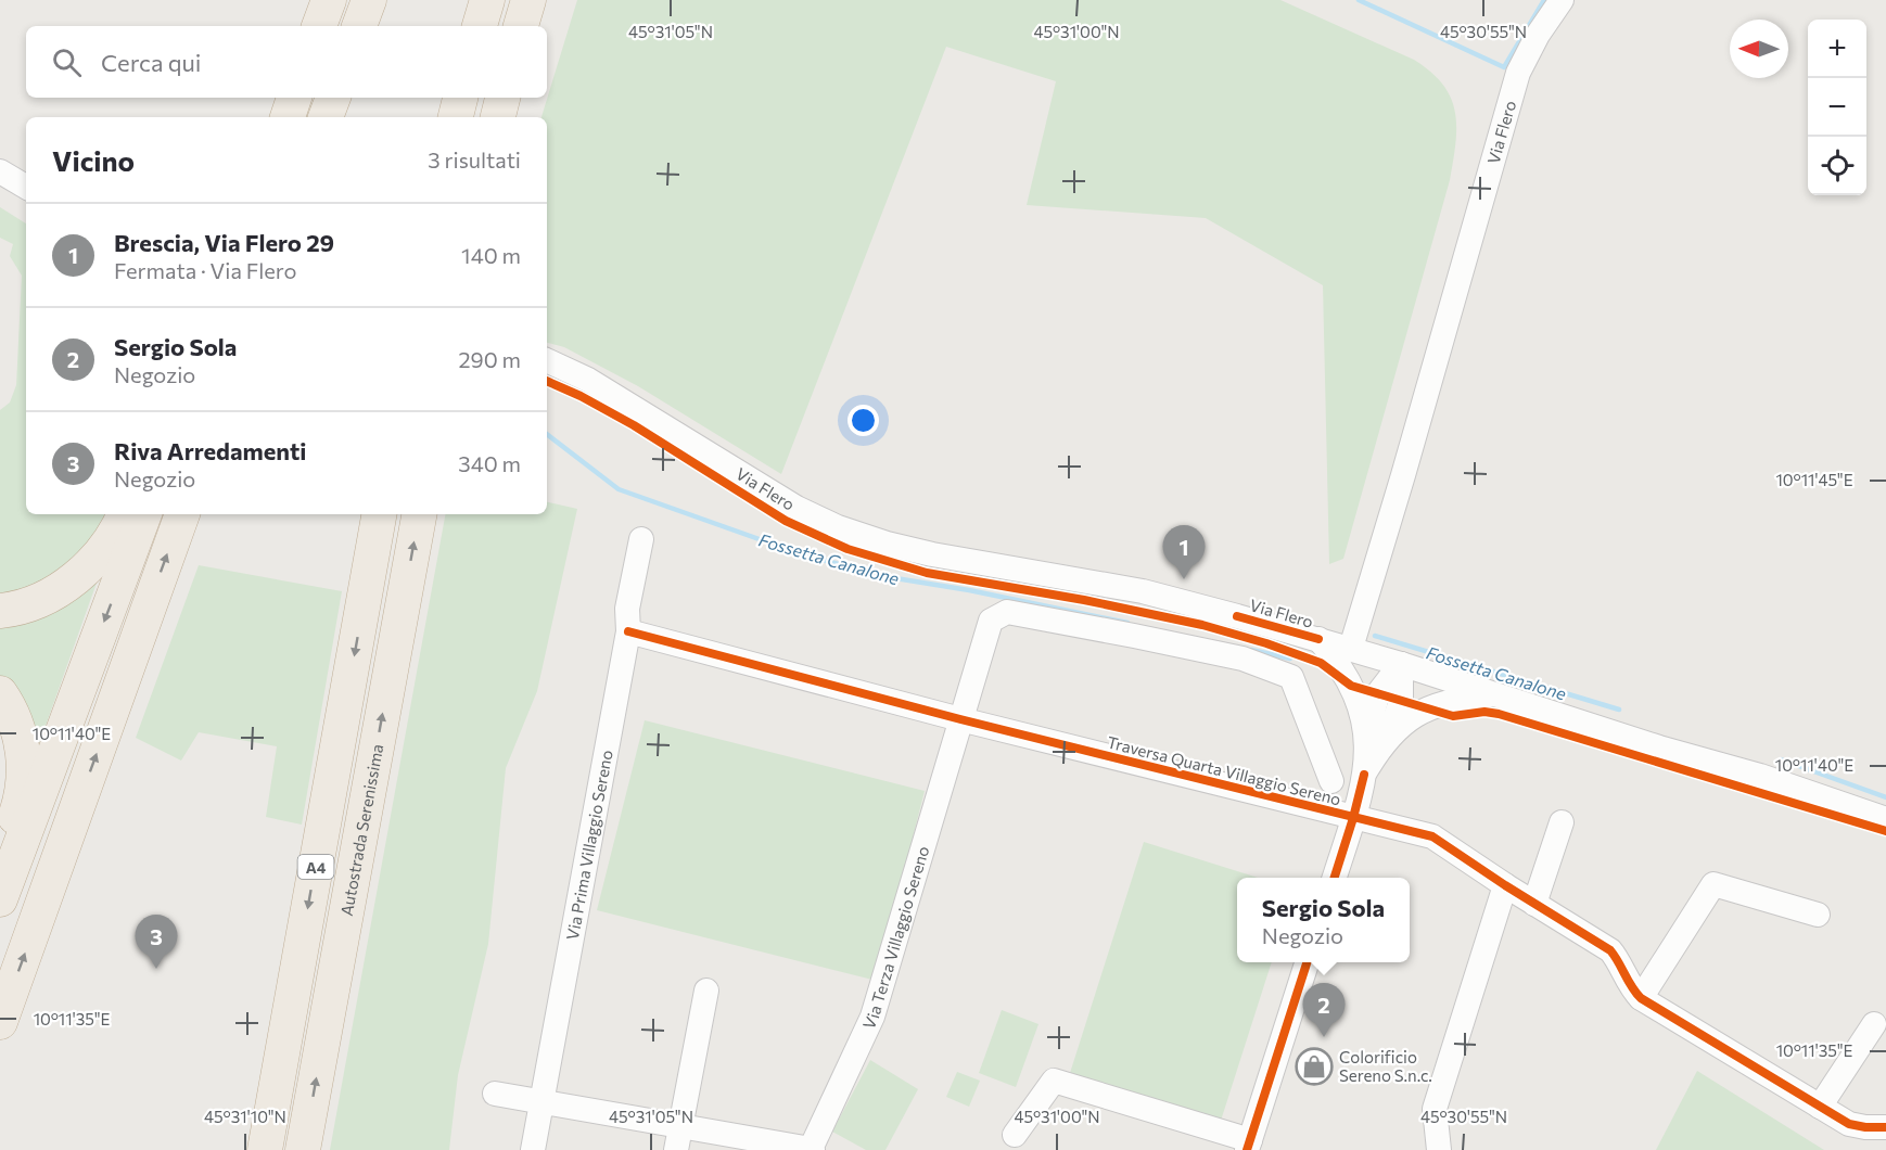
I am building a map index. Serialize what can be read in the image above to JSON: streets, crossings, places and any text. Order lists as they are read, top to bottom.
{
  "streets": {
    "highway": ["Autostrada Serenissima", "A4"],
    "street": [
      "Via Flero",
      "Traversa Quarta Villaggio Sereno",
      "Via Prima Villaggio Sereno",
      "Via Terza Villaggio Sereno"
    ]
  },
  "crossings": [
    ["Traversa Quarta Villaggio Sereno", "Via Prima Villaggio Sereno"],
    ["Traversa Quarta Villaggio Sereno", "Via Terza Villaggio Sereno"],
    ["Via Prima Villaggio Sereno", "Via Terza Villaggio Sereno"]
  ],
  "water": ["Fossetta Canalone"],
  "places": {
    "shop": ["Colorificio Sereno S.n.c."]
  },
  "north": "left",
  "page": {
    "map_buttons": ["+", "−"],
    "search": "Cerca qui",
    "heading": ["Vicino", "3 risultati"],
    "list": [
      {
        "mark": "1",
        "name": "Brescia, Via Flero 29",
        "note": "Fermata · Via Flero",
        "value": "140 m"
      },
      {
        "mark": "2",
        "name": "Sergio Sola",
        "note": "Negozio",
        "value": "290 m"
      },
      {
        "mark": "3",
        "name": "Riva Arredamenti",
        "note": "Negozio",
        "value": "340 m"
      }
    ],
    "pins": ["1", "3", "2"],
    "popup": ["Sergio Sola", "Negozio"]
  },
  "coordinates": [
    "45°31'05\"N",
    "45°31'00\"N",
    "45°30'55\"N",
    "10°11'45\"E",
    "10°11'40\"E",
    "10°11'35\"E",
    "45°31'10\"N"
  ]
}
